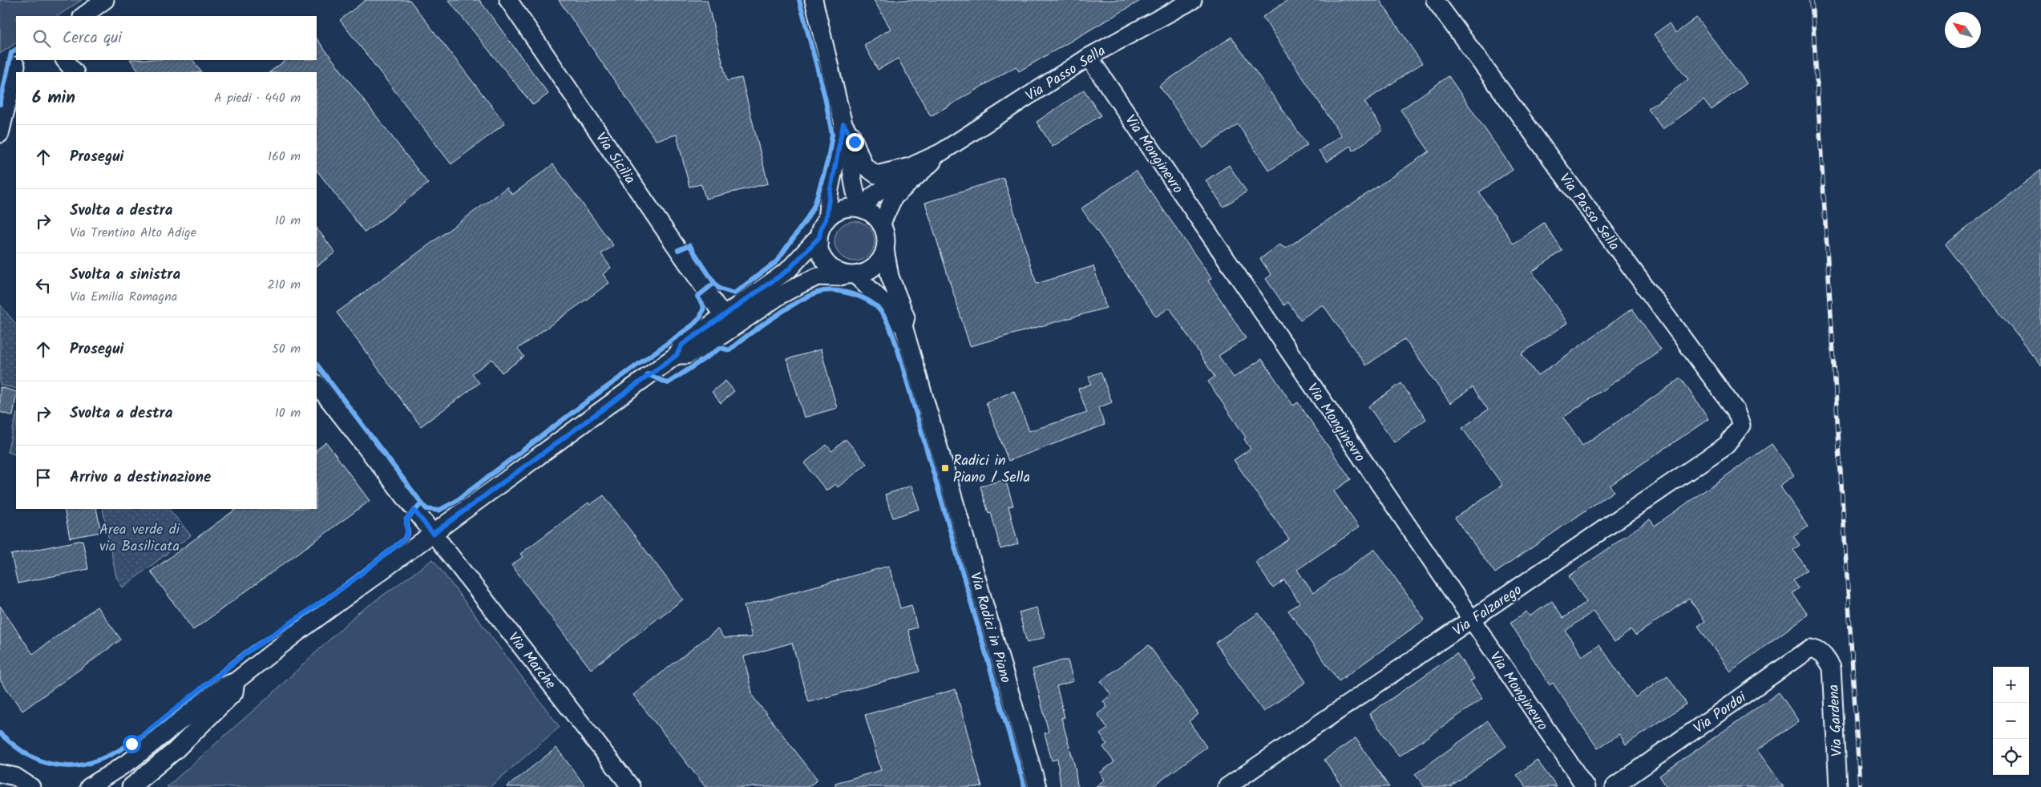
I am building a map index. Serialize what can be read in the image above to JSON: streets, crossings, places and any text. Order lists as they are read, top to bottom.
{
  "streets": {
    "street": [
      "Via Passo Sella",
      "Via Monginevro",
      "Via Sicilia",
      "Via Falzarego",
      "Via Radici in Piano",
      "Via Marche",
      "Via Pordoi",
      "Via Gardena"
    ]
  },
  "crossings": [
    ["Via Passo Sella", "Via Monginevro"],
    ["Via Passo Sella", "Via Falzarego"],
    ["Via Monginevro", "Via Falzarego"],
    ["Via Pordoi", "Via Gardena"]
  ],
  "parks": ["Area verde di via Basilicata"],
  "places": {
    "transit": ["Radici in Piano / Sella"]
  },
  "north": "top left",
  "page": {
    "search": "Cerca qui",
    "heading": ["6 min", "A piedi · 440 m"],
    "list": [
      ["Prosegui", "160 m"],
      ["Svolta a destra", "Via Trentino Alto Adige", "10 m"],
      ["Svolta a sinistra", "Via Emilia Romagna", "210 m"],
      ["Prosegui", "50 m"],
      ["Svolta a destra", "10 m"],
      "Arrivo a destinazione"
    ],
    "map_buttons": ["+", "−"]
  }
}
